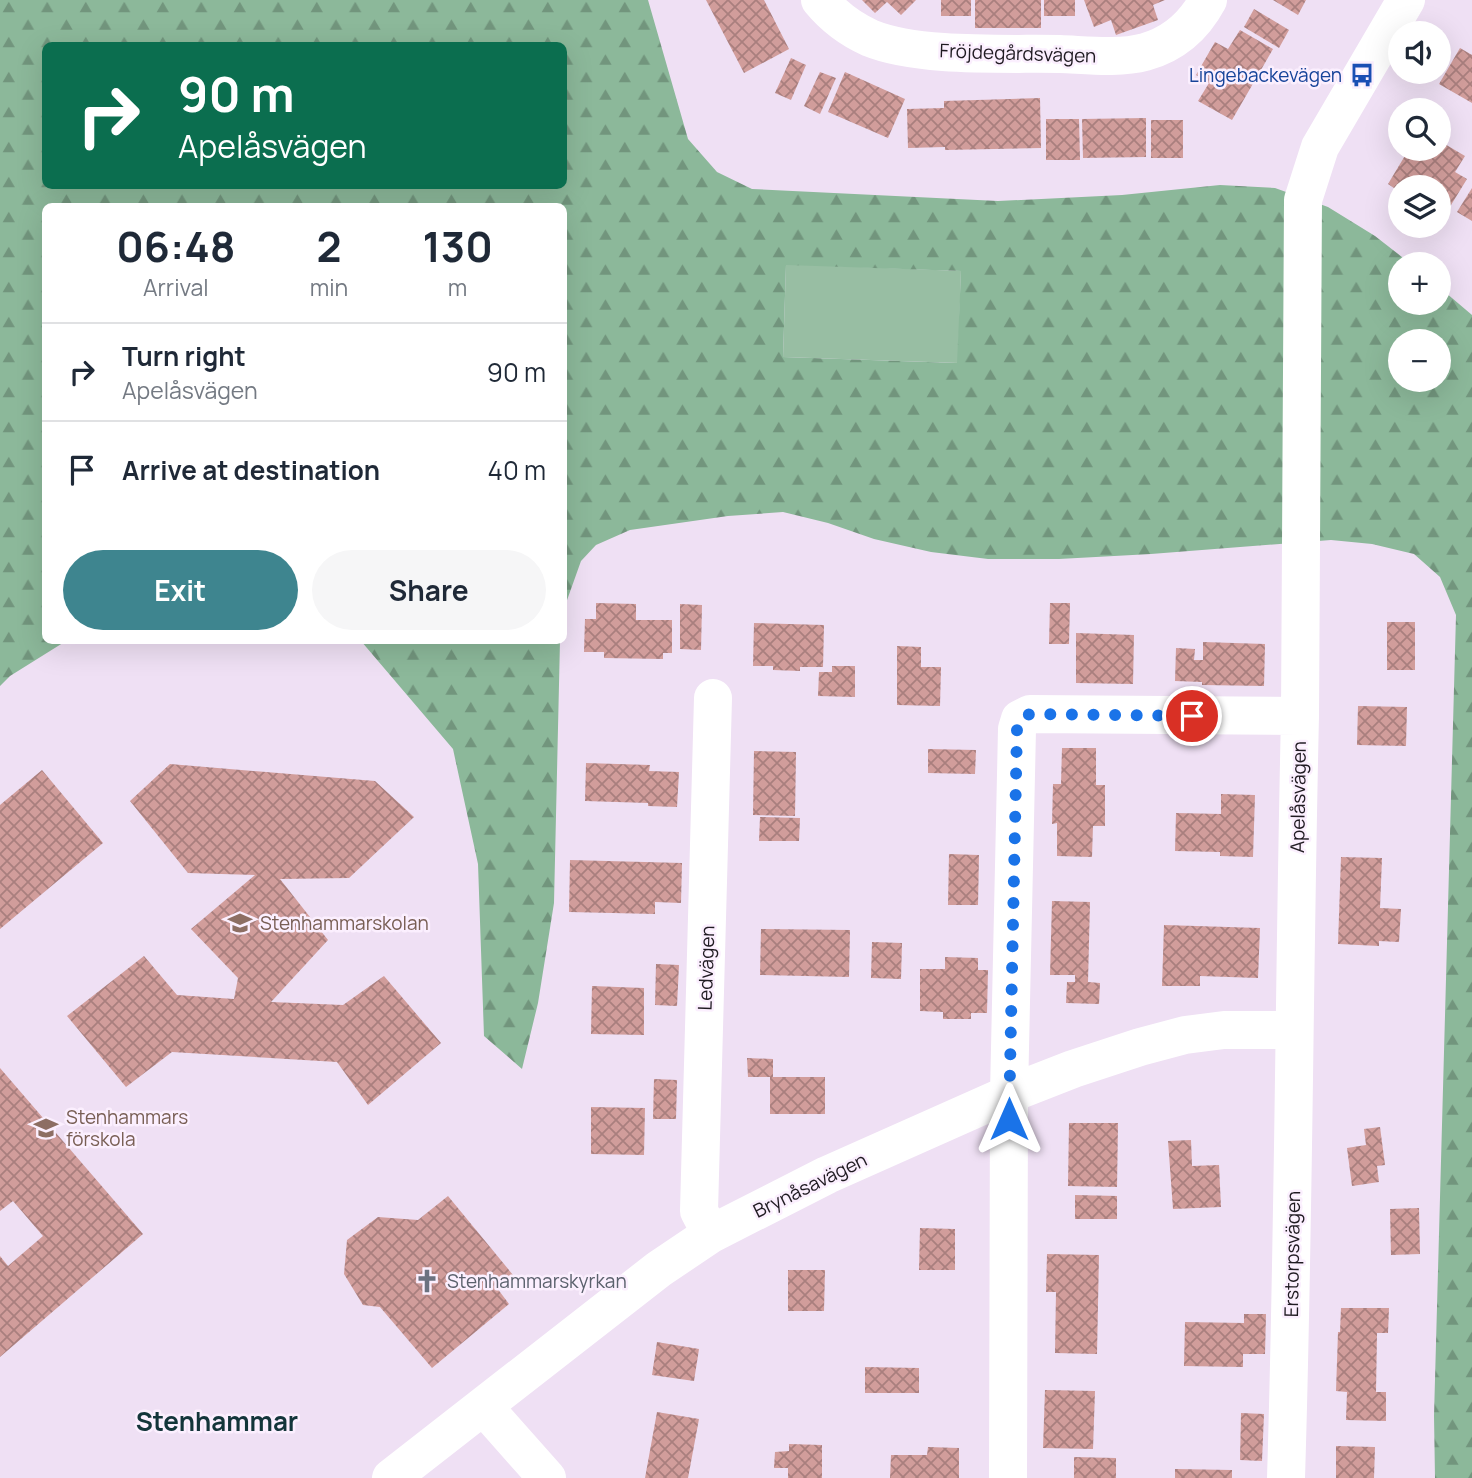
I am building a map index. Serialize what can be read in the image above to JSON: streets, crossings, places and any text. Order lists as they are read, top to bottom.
{
  "streets": {
    "street": [
      "Fröjdegårdsvägen",
      "Apelåsvägen",
      "Ledvägen",
      "Brynåsavägen",
      "Erstorpsvägen"
    ]
  },
  "crossings": [
    ["Apelåsvägen", "Brynåsavägen"],
    ["Apelåsvägen", "Erstorpsvägen"],
    ["Ledvägen", "Brynåsavägen"],
    ["Brynåsavägen", "Erstorpsvägen"]
  ],
  "districts": ["Stenhammar"],
  "places": {
    "bus stop": ["Lingebackevägen"],
    "school or university": ["Stenhammarskolan", "Stenhammars förskola"],
    "church": ["Stenhammarskyrkan"]
  },
  "page": {
    "map_buttons": ["+", "−"],
    "turn": ["90 m", "Apelåsvägen"],
    "eta": [
      "06:48",
      "Arrival",
      "2",
      "min",
      "130",
      "m"
    ],
    "list": [
      {
        "name": "Turn right",
        "note": "Apelåsvägen",
        "value": "90 m"
      },
      {
        "name": "Arrive at destination",
        "value": "40 m"
      }
    ],
    "buttons": ["Exit", "Share"]
  }
}
